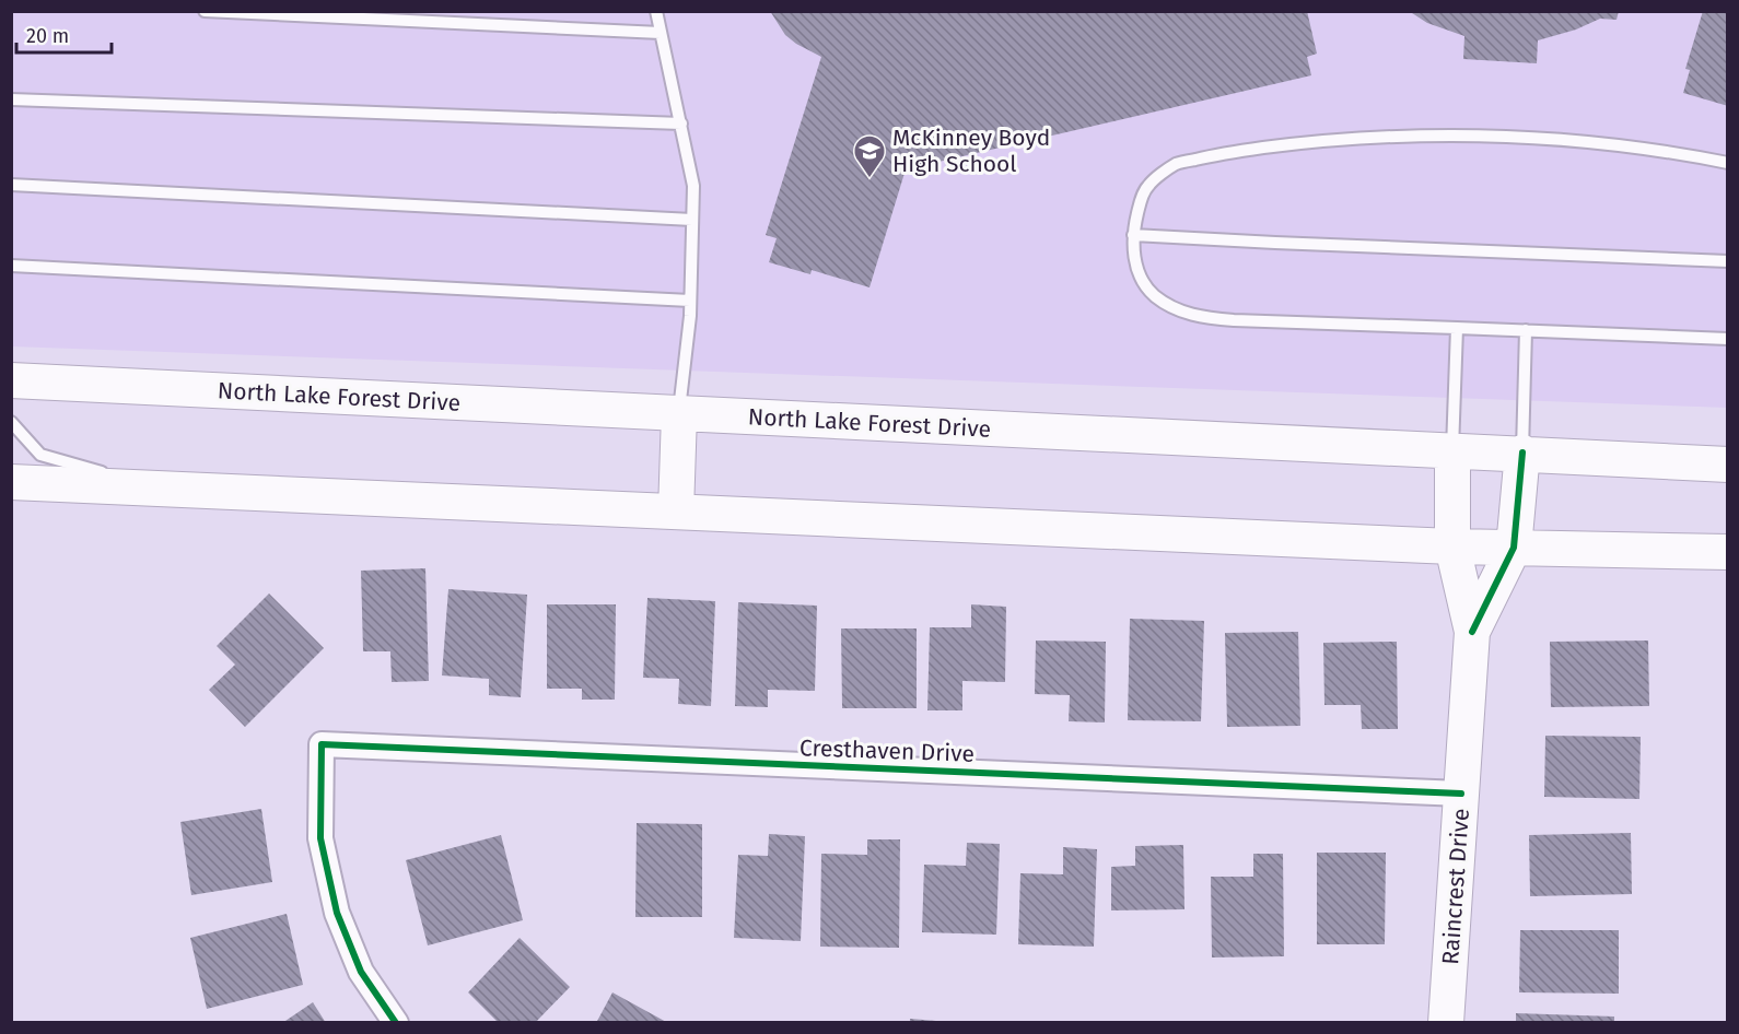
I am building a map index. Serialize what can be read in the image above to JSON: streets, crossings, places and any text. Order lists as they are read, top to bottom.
{
  "streets": {
    "main road": ["North Lake Forest Drive", "Raincrest Drive"],
    "street": ["Cresthaven Drive"]
  },
  "crossings": [
    ["North Lake Forest Drive", "Raincrest Drive"],
    ["Cresthaven Drive", "Raincrest Drive"]
  ],
  "places": {
    "school or university": ["McKinney Boyd High School"]
  },
  "scale_bar": "20 m"
}
